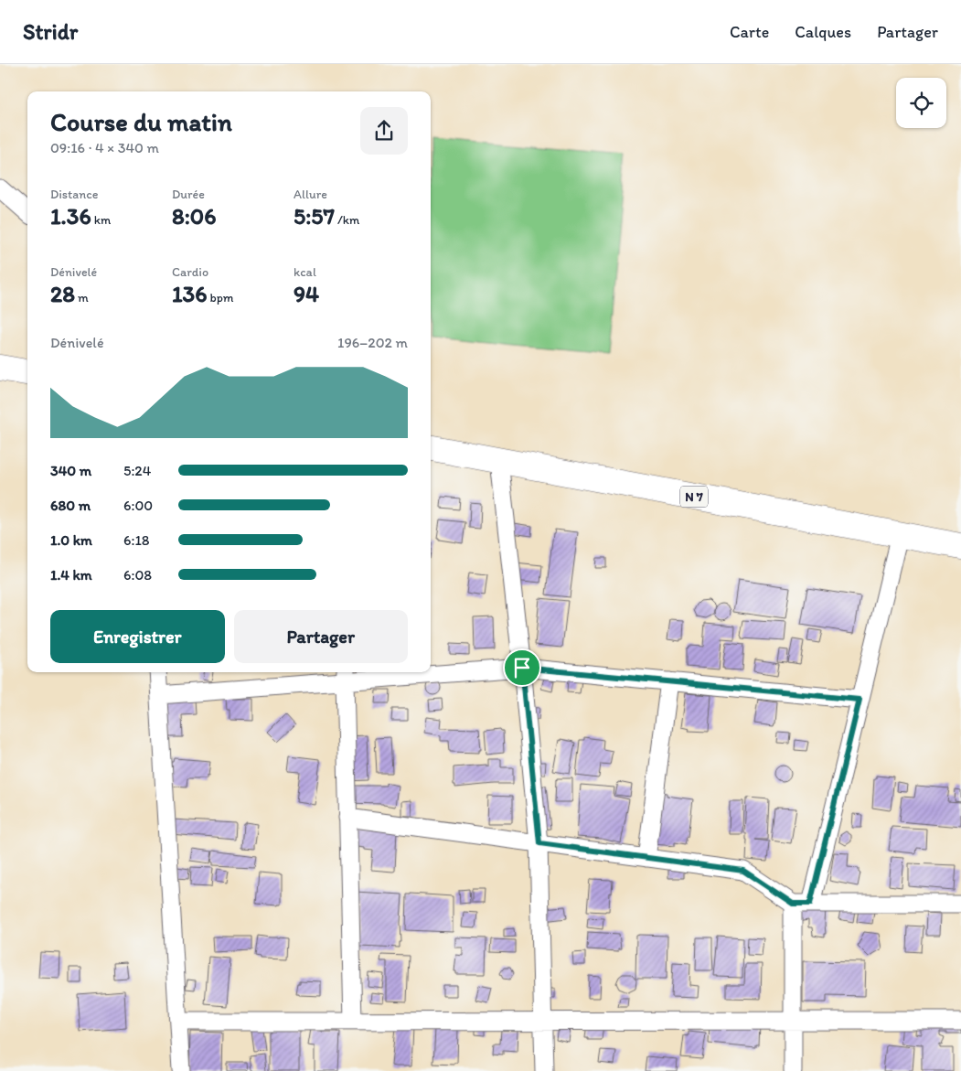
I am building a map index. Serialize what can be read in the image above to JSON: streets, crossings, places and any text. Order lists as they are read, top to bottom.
{
  "streets": {
    "highway": ["N 7"]
  },
  "page": {
    "header": "Stridr",
    "nav": ["Carte", "Calques", "Partager"],
    "heading": ["Course du matin", "09:16 · 4 × 340 m"],
    "stats": [
      ["Distance", "1.36 km"],
      ["Durée", "8:06"],
      ["Allure", "5:57 /km"],
      ["Dénivelé", "28 m"],
      ["Cardio", "136 bpm"],
      ["kcal", "94"]
    ],
    "chart": ["Dénivelé", "196–202 m"],
    "list": [
      {
        "name": "340 m",
        "note": "5:24"
      },
      {
        "name": "680 m",
        "note": "6:00"
      },
      {
        "name": "1.0 km",
        "note": "6:18"
      },
      {
        "name": "1.4 km",
        "note": "6:08"
      }
    ],
    "buttons": ["Enregistrer", "Partager"]
  }
}
